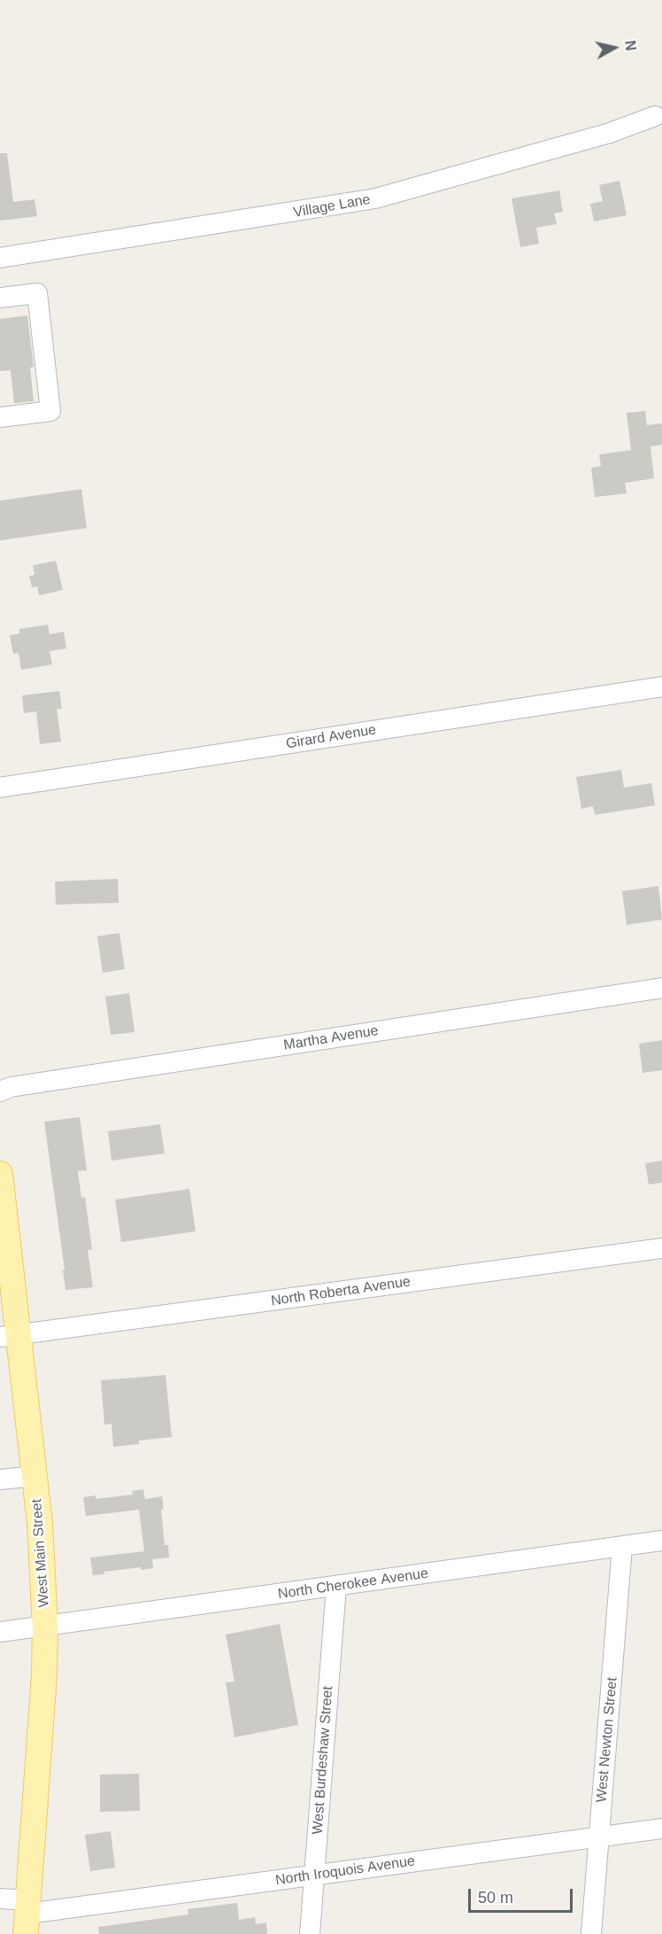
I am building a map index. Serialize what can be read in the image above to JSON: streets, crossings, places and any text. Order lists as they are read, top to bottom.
{
  "streets": {
    "main road": ["West Main Street"],
    "street": [
      "Village Lane",
      "Girard Avenue",
      "Martha Avenue",
      "North Roberta Avenue",
      "North Cherokee Avenue",
      "West Newton Street",
      "West Burdeshaw Street",
      "North Iroquois Avenue"
    ]
  },
  "crossings": [
    ["North Roberta Avenue", "West Main Street"],
    ["West Main Street", "North Cherokee Avenue"],
    ["West Main Street", "North Iroquois Avenue"],
    ["North Cherokee Avenue", "West Newton Street"],
    ["North Cherokee Avenue", "West Burdeshaw Street"],
    ["West Newton Street", "North Iroquois Avenue"],
    ["West Burdeshaw Street", "North Iroquois Avenue"]
  ],
  "scale_bar": "50 m",
  "north": "right"
}
